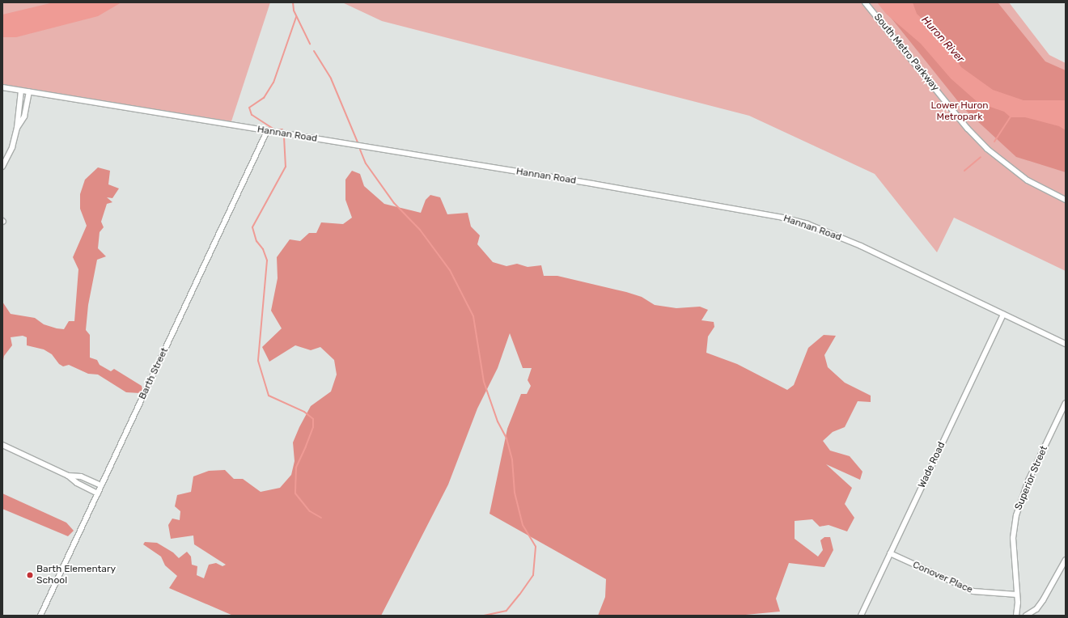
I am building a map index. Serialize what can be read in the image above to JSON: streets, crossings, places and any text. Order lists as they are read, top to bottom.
{
  "streets": {
    "street": [
      "South Metro Parkway",
      "Hannan Road",
      "Barth Street",
      "Wade Road",
      "Superior Street",
      "Conover Place"
    ]
  },
  "crossings": [
    ["Hannan Road", "Barth Street"],
    ["Hannan Road", "Wade Road"],
    ["Wade Road", "Conover Place"],
    ["Superior Street", "Conover Place"]
  ],
  "water": ["Huron River"],
  "parks": ["Lower Huron Metropark"],
  "places": ["Barth Elementary School"]
}
